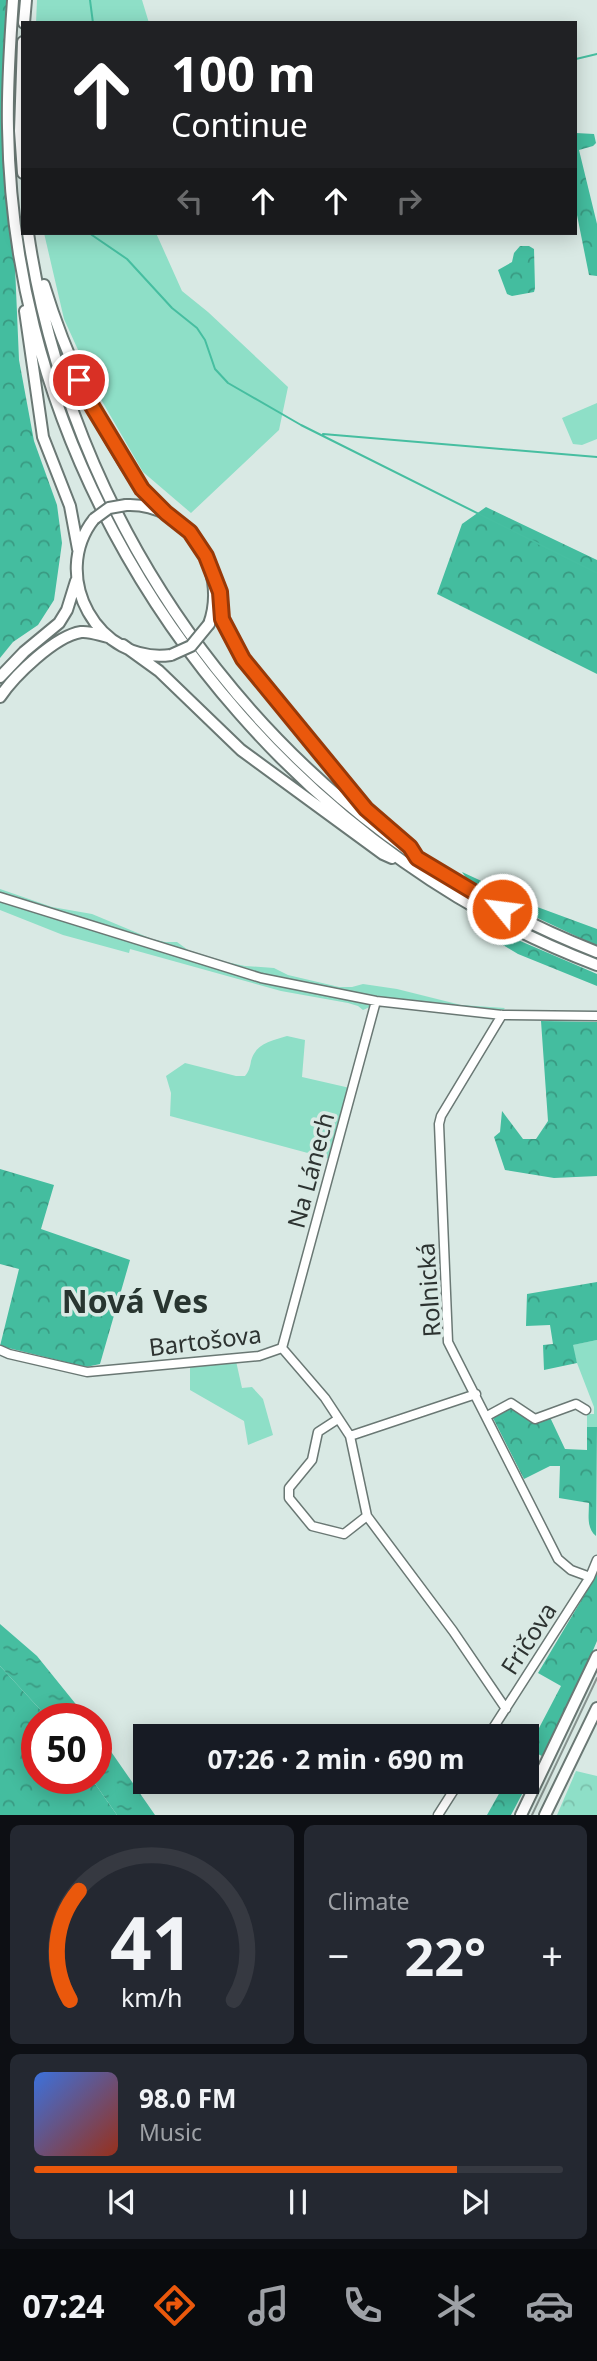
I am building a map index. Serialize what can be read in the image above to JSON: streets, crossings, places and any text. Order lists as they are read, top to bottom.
{
  "streets": {
    "street": [
      "Na Lánech",
      "Rolnická",
      "Bartošova",
      "Fričova"
    ]
  },
  "crossings": [
    ["Na Lánech", "Bartošova"],
    ["Rolnická", "Fričova"],
    ["Bartošova", "Fričova"]
  ],
  "districts": ["Nová Ves"],
  "page": {
    "turn": ["100 m", "Continue"],
    "limit": "50",
    "trip": "07:26 · 2 min · 690 m",
    "tile": "Climate",
    "heat": ["−", "22°", "+"],
    "song": ["98.0 FM", "Music"],
    "tabs": "07:24",
    "gauge": ["41", "km/h"]
  }
}
